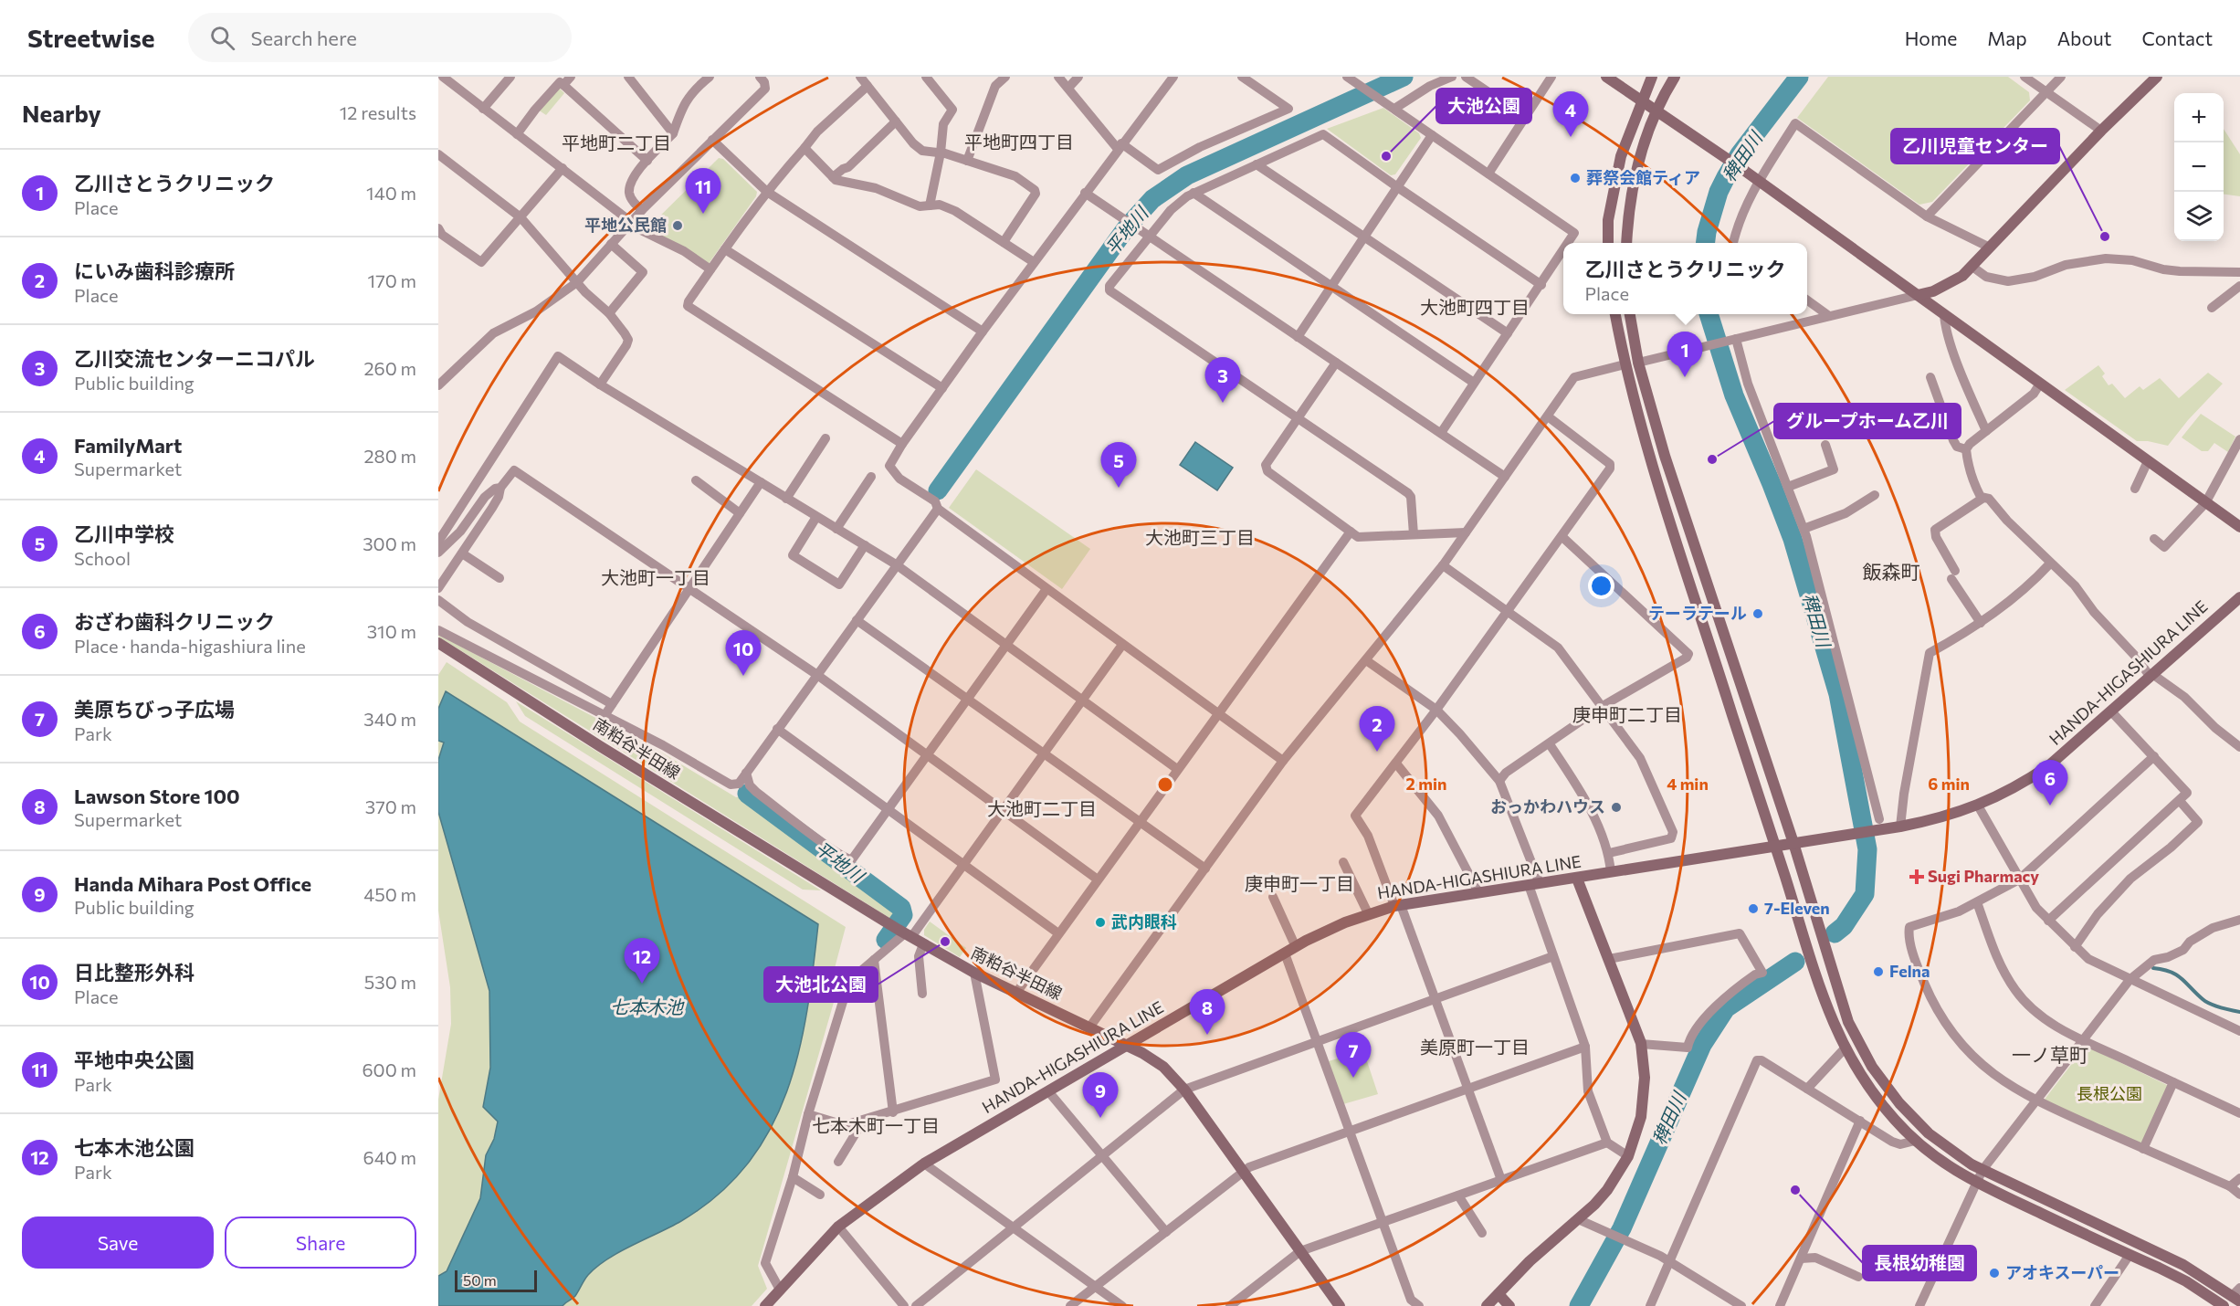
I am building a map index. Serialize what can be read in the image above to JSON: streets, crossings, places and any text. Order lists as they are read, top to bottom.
{
  "streets": {
    "street": ["HANDA-HIGASHIURA LINE", "南粕谷半田線"]
  },
  "crossings": [
    ["HANDA-HIGASHIURA LINE", "南粕谷半田線"]
  ],
  "districts": [
    "平地町四丁目",
    "平地町二丁目",
    "大池町四丁目",
    "大池町三丁目",
    "飯森町",
    "大池町一丁目",
    "庚申町二丁目",
    "大池町二丁目",
    "庚申町一丁目",
    "美原町一丁目",
    "一ノ草町",
    "七本木町一丁目"
  ],
  "water": ["稗田川", "平地川", "七本木池"],
  "parks": ["長根公園"],
  "places": {
    "other": [
      "大池公園",
      "葬祭会館ティア",
      "平地公民館",
      "乙川児童センター",
      "グループホーム乙川",
      "テーラテール",
      "おっかわハウス",
      "7-Eleven",
      "武内眼科",
      "大池北公園",
      "Felna",
      "長根幼稚園",
      "アオキスーパー"
    ],
    "health": ["Sugi Pharmacy"]
  },
  "scale_bar": "50 m",
  "page": {
    "header": "Streetwise",
    "search": "Search here",
    "nav": [
      "Home",
      "Map",
      "About",
      "Contact"
    ],
    "heading": ["Nearby", "12 results"],
    "pins": [
      "4",
      "11",
      "1",
      "3",
      "5",
      "10",
      "2",
      "6",
      "12",
      "8",
      "7",
      "9"
    ],
    "map_buttons": ["+", "−"],
    "list": [
      {
        "mark": "1",
        "name": "乙川さとうクリニック",
        "note": "Place",
        "value": "140 m"
      },
      {
        "mark": "2",
        "name": "にいみ歯科診療所",
        "note": "Place",
        "value": "170 m"
      },
      {
        "mark": "3",
        "name": "乙川交流センターニコパル",
        "note": "Public building",
        "value": "260 m"
      },
      {
        "mark": "4",
        "name": "FamilyMart",
        "note": "Supermarket",
        "value": "280 m"
      },
      {
        "mark": "5",
        "name": "乙川中学校",
        "note": "School",
        "value": "300 m"
      },
      {
        "mark": "6",
        "name": "おざわ歯科クリニック",
        "note": "Place · handa-higashiura line",
        "value": "310 m"
      },
      {
        "mark": "7",
        "name": "美原ちびっ子広場",
        "note": "Park",
        "value": "340 m"
      },
      {
        "mark": "8",
        "name": "Lawson Store 100",
        "note": "Supermarket",
        "value": "370 m"
      },
      {
        "mark": "9",
        "name": "Handa Mihara Post Office",
        "note": "Public building",
        "value": "450 m"
      },
      {
        "mark": "10",
        "name": "日比整形外科",
        "note": "Place",
        "value": "530 m"
      },
      {
        "mark": "11",
        "name": "平地中央公園",
        "note": "Park",
        "value": "600 m"
      },
      {
        "mark": "12",
        "name": "七本木池公園",
        "note": "Park",
        "value": "640 m"
      }
    ],
    "popup": ["乙川さとうクリニック", "Place"],
    "buttons": ["Save", "Share"],
    "scale": "50 m"
  },
  "rings": ["2 min", "4 min", "6 min"]
}
